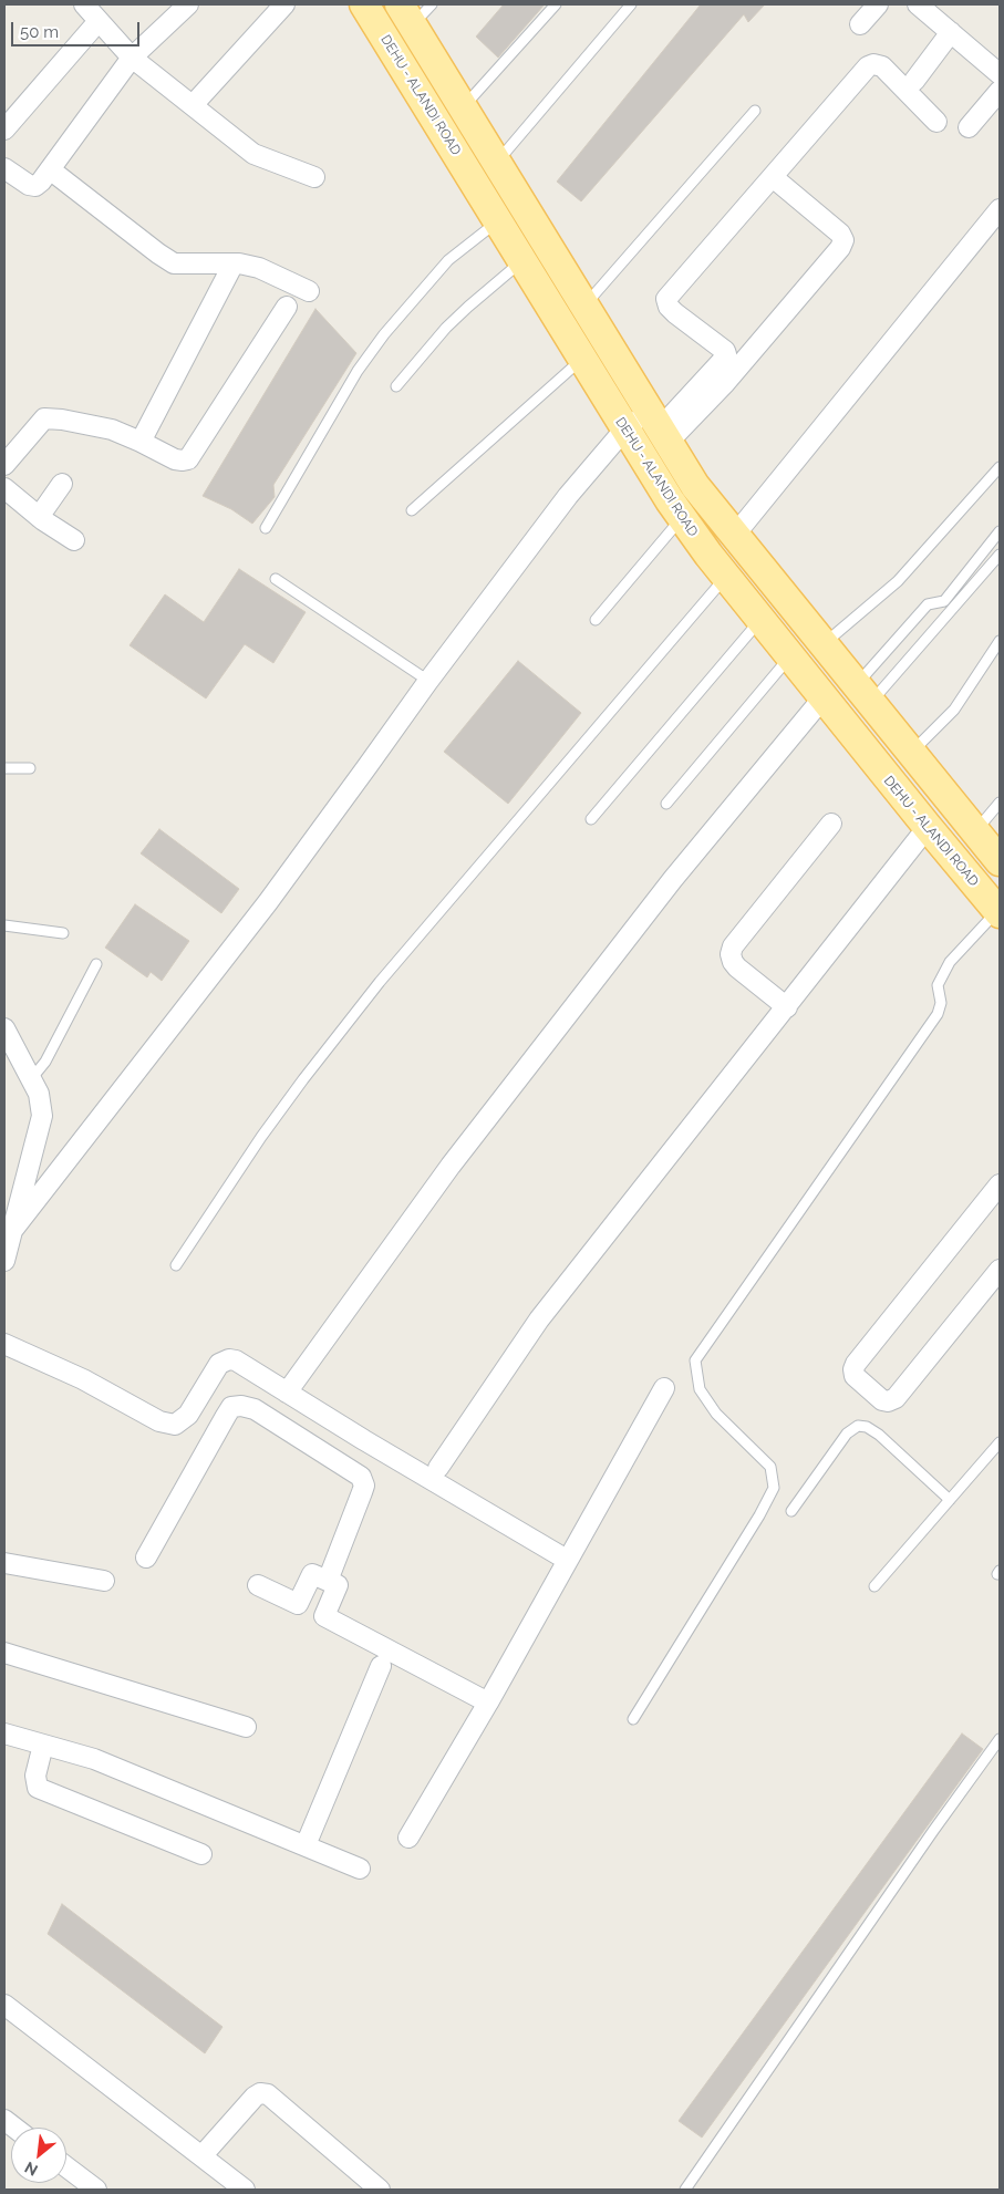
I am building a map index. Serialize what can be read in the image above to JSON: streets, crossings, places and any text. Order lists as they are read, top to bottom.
{
  "streets": {
    "main road": ["DEHU - ALANDI ROAD"]
  },
  "scale_bar": "50 m",
  "north": "bottom left"
}
